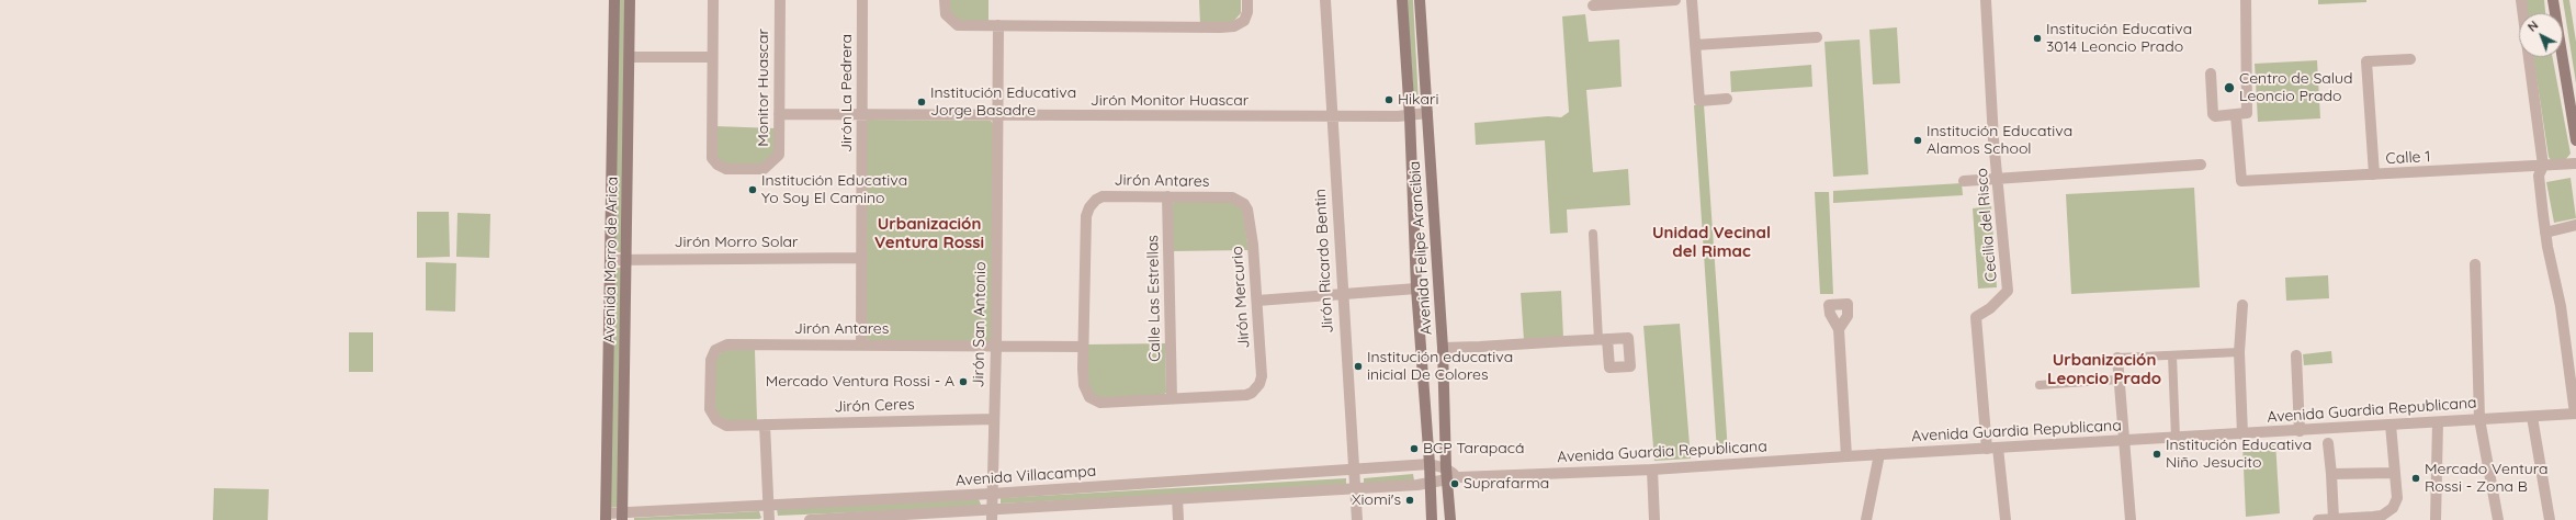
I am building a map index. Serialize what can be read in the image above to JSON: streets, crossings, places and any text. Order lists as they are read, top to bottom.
{
  "streets": {
    "main road": ["Avenida Felipe Arancibia", "Avenida Morro de Arica"],
    "street": [
      "Monitor Huascar",
      "Jirón La Pedrera",
      "Jirón Monitor Huascar",
      "Calle 1",
      "Jirón Antares",
      "Cecilia del Risco",
      "Jirón Morro Solar",
      "Jirón Ricardo Bentin",
      "Jirón Mercurio",
      "Calle Las Estrellas",
      "Jirón San Antonio",
      "Jirón Ceres",
      "Avenida Guardia Republicana",
      "Avenida Villacampa"
    ]
  },
  "crossings": [
    ["Monitor Huascar", "Jirón Monitor Huascar"],
    ["Jirón La Pedrera", "Jirón Monitor Huascar"],
    ["Jirón La Pedrera", "Jirón Antares"],
    ["Jirón La Pedrera", "Jirón Morro Solar"],
    ["Jirón Monitor Huascar", "Avenida Felipe Arancibia"],
    ["Jirón Monitor Huascar", "Jirón Ricardo Bentin"],
    ["Jirón Monitor Huascar", "Jirón San Antonio"],
    ["Jirón Antares", "Jirón Mercurio"],
    ["Jirón Antares", "Calle Las Estrellas"],
    ["Jirón Antares", "Jirón San Antonio"],
    ["Jirón Antares", "Jirón Ceres"],
    ["Cecilia del Risco", "Avenida Guardia Republicana"],
    ["Jirón Morro Solar", "Avenida Morro de Arica"],
    ["Avenida Felipe Arancibia", "Avenida Guardia Republicana"],
    ["Avenida Felipe Arancibia", "Avenida Villacampa"],
    ["Avenida Morro de Arica", "Avenida Villacampa"],
    ["Jirón Ricardo Bentin", "Avenida Villacampa"],
    ["Jirón San Antonio", "Jirón Ceres"],
    ["Jirón San Antonio", "Avenida Villacampa"],
    ["Avenida Guardia Republicana", "Avenida Villacampa"]
  ],
  "districts": ["Urbanización Ventura Rossi", "Unidad Vecinal del Rimac", "Urbanización Leoncio Prado"],
  "places": [
    "Institución Educativa 3014 Leoncio Prado",
    "Centro de Salud Leoncio Prado",
    "Hikari",
    "Institución Educativa Jorge Basadre",
    "Institución Educativa Alamos School",
    "Institución Educativa Yo Soy El Camino",
    "Institución educativa inicial De Colores",
    "Mercado Ventura Rossi - A",
    "BCP Tarapacá",
    "Institución Educativa Niño Jesucito",
    "Mercado Ventura Rossi - Zona B",
    "Suprafarma",
    "Xiomi's"
  ],
  "north": "top left"
}
